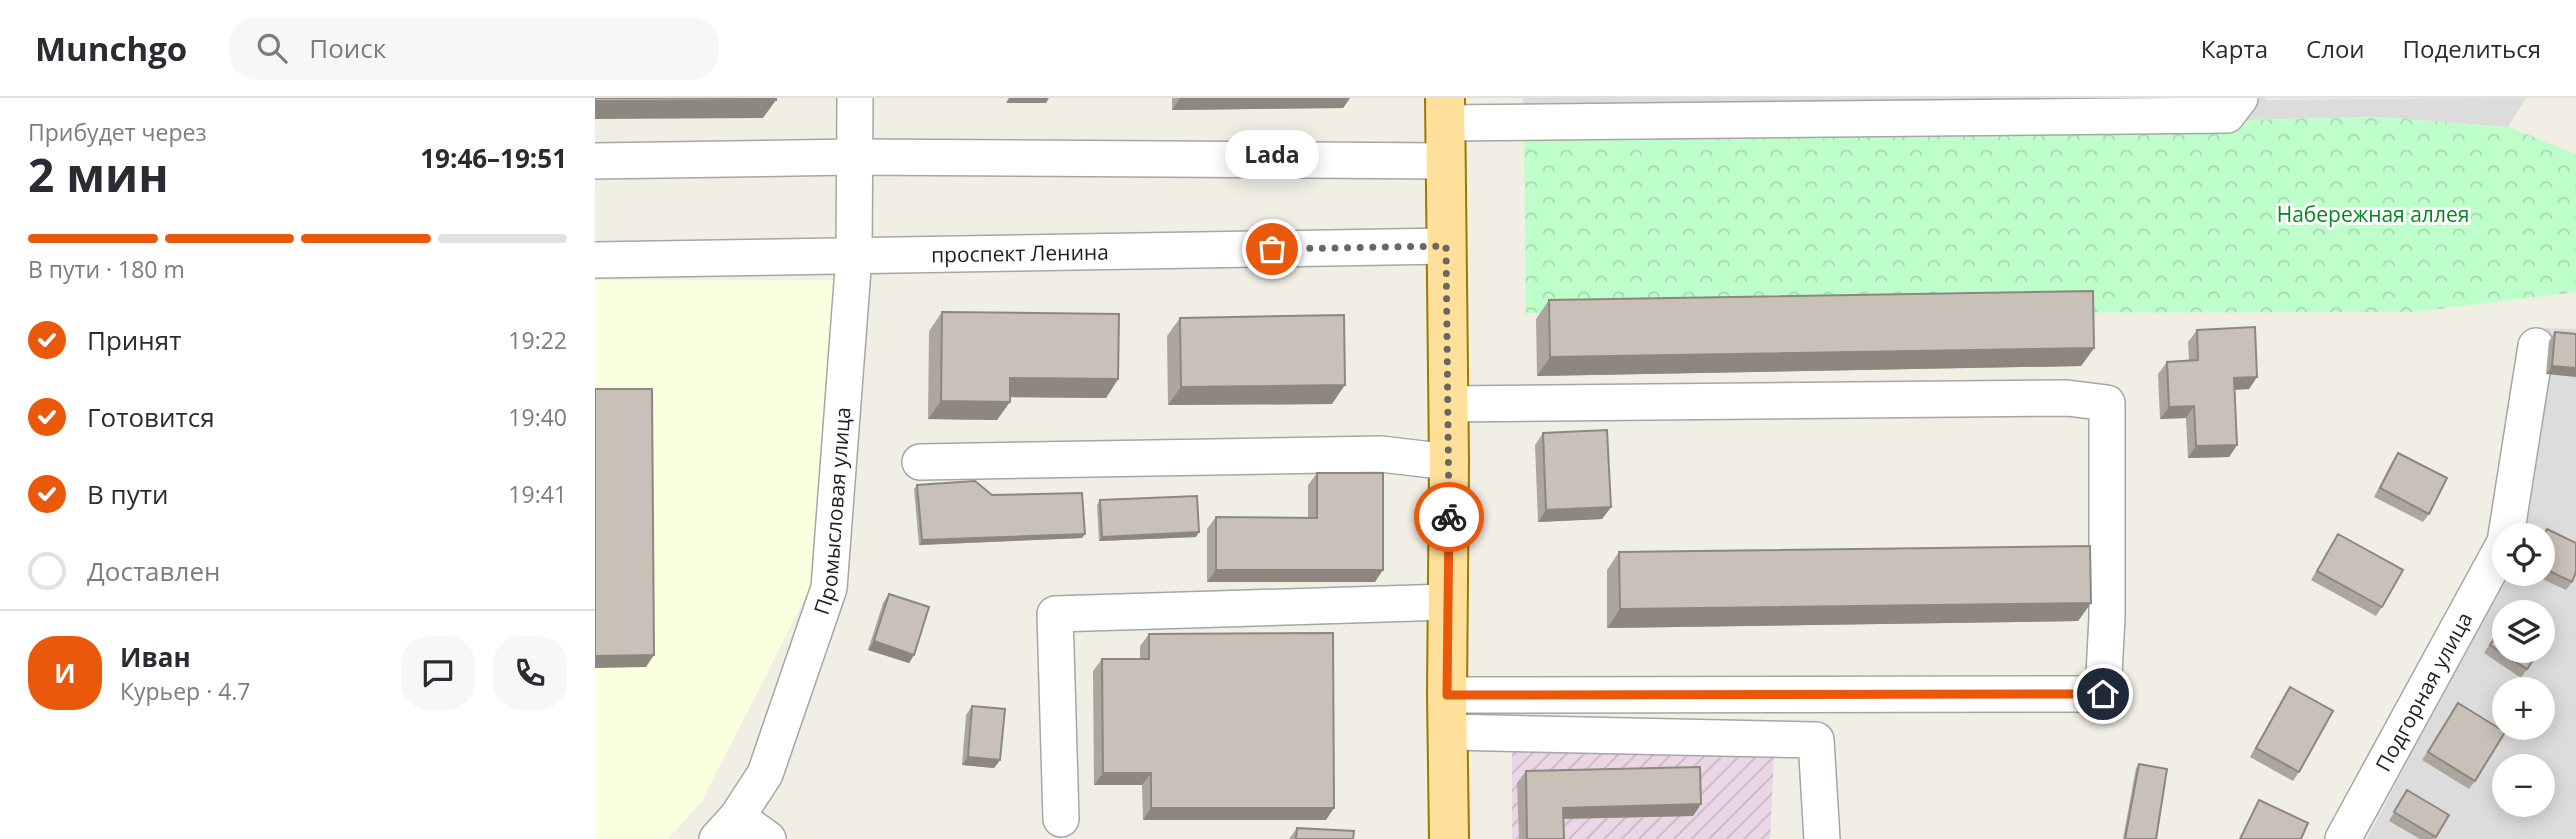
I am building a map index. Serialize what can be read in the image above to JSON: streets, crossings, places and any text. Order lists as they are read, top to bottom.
{
  "streets": {
    "street": ["проспект Ленина", "Промысловая улица", "Подгорная улица"]
  },
  "crossings": [
    ["проспект Ленина", "Промысловая улица"]
  ],
  "parks": ["Набережная аллея"],
  "places": ["Lada"],
  "page": {
    "header": "Munchgo",
    "search": "Поиск",
    "nav": ["Карта", "Слои", "Поделиться"],
    "heading": ["2 мин", "Прибудет через", "19:46–19:51"],
    "panel": ["Иван", "Курьер · 4.7"],
    "bubble": "Lada",
    "bar": "В пути · 180 m",
    "list": [
      ["Принят", "19:22"],
      ["Готовится", "19:40"],
      ["В пути", "19:41"],
      "Доставлен"
    ],
    "map_buttons": ["+", "−"],
    "round": "И"
  }
}
